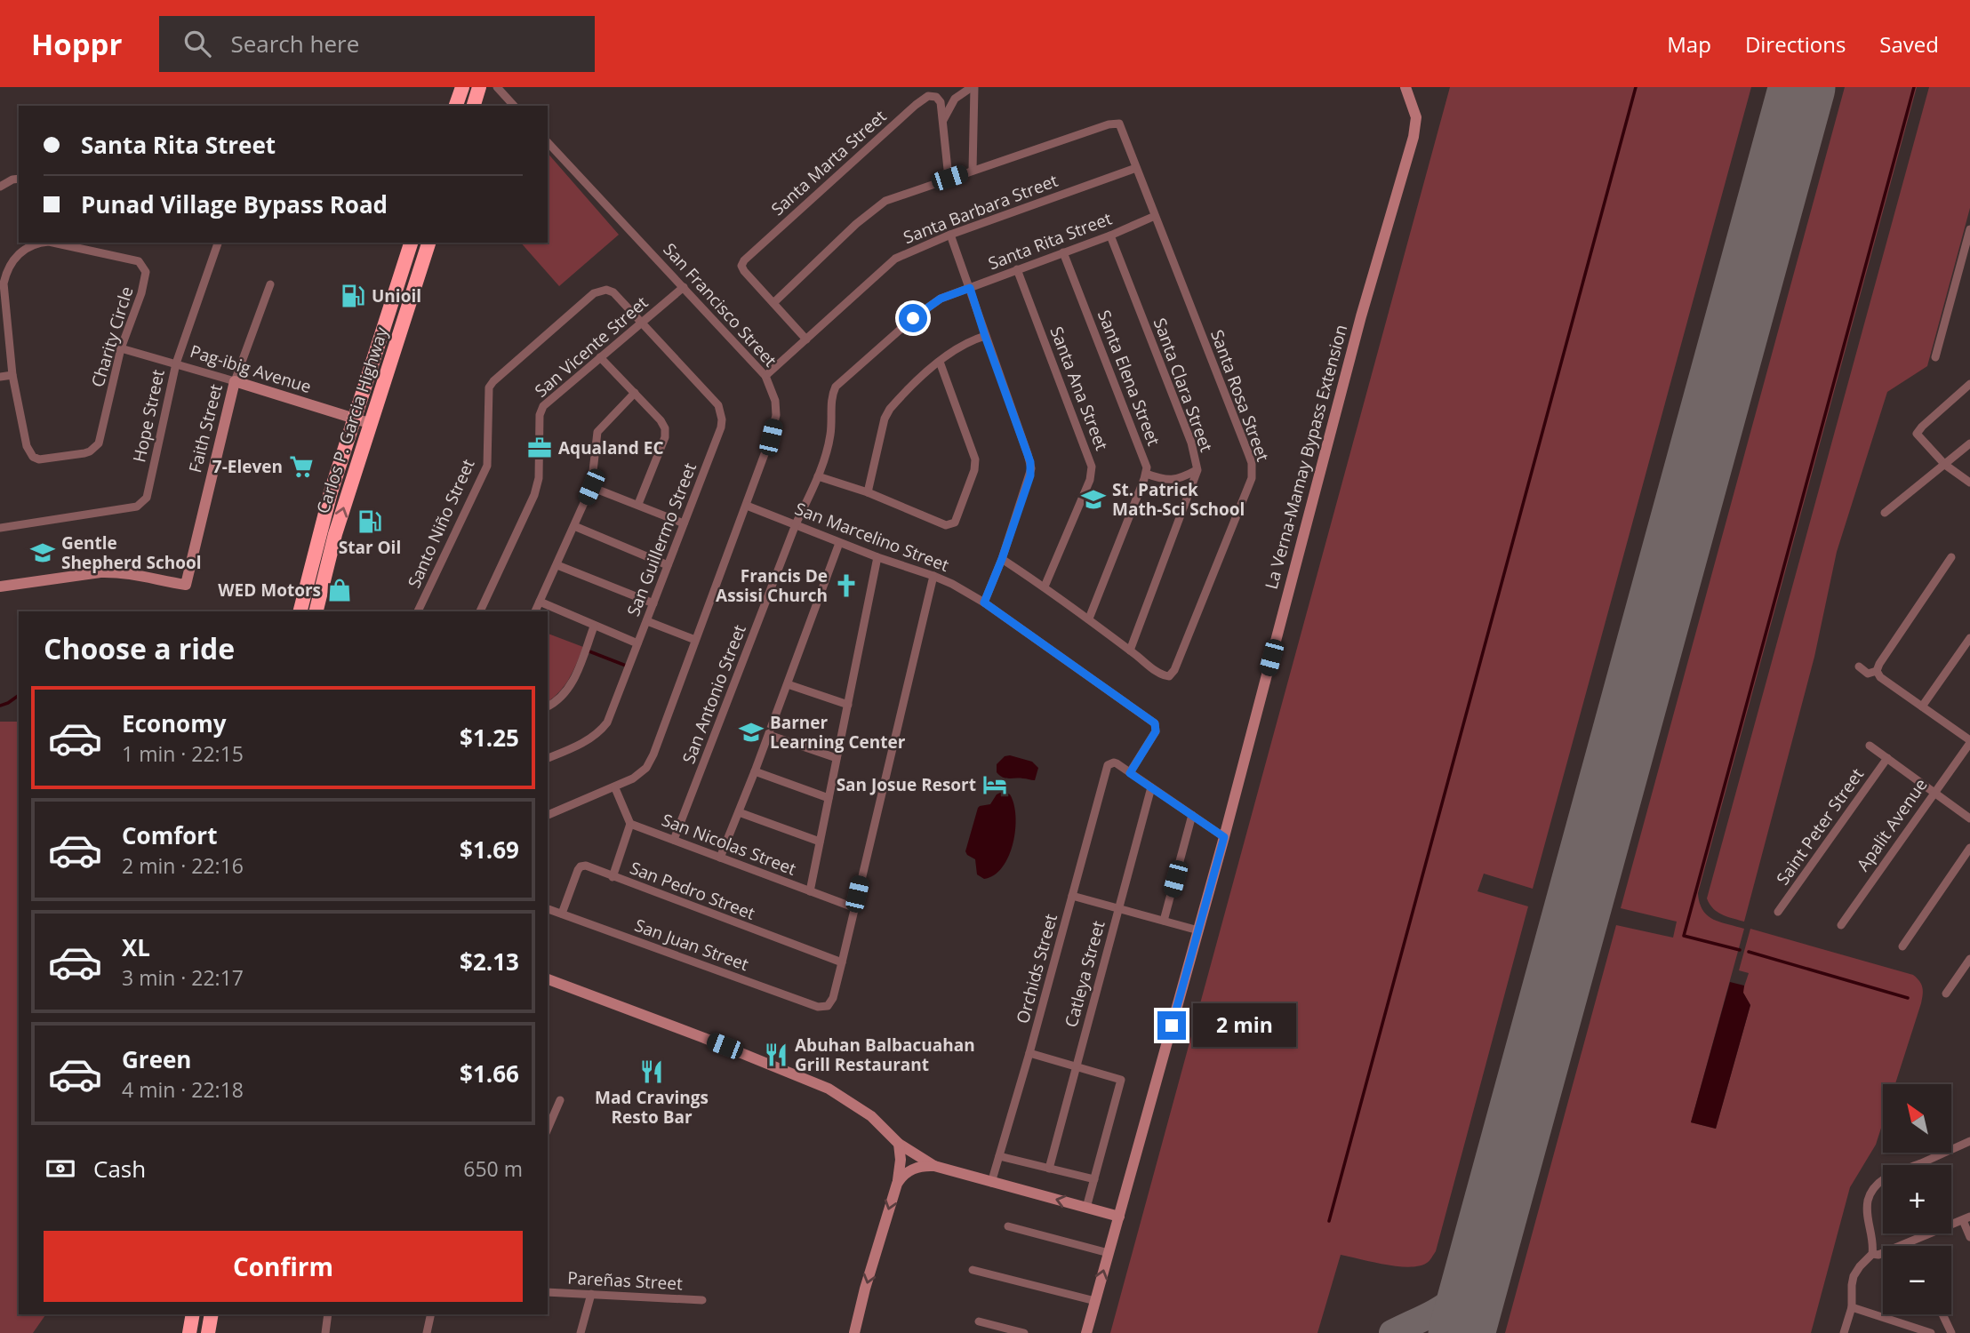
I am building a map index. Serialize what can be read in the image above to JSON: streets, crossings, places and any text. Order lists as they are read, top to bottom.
{
  "streets": {
    "highway": ["Carlos P. Garcia Highway"],
    "main road": ["Pag-ibig Avenue", "Faith Street", "La Verna-Mamay Bypass Extension"],
    "street": [
      "Santa Marta Street",
      "Santa Barbara Street",
      "Santa Rita Street",
      "San Francisco Street",
      "Charity Circle",
      "San Vicente Street",
      "Santa Elena Street",
      "Santa Clara Street",
      "Santa Ana Street",
      "Santa Rosa Street",
      "Hope Street",
      "Santo Niño Street",
      "San Marcelino Street",
      "San Guillermo Street",
      "San Antonio Street",
      "Apalit Avenue",
      "Saint Peter Street",
      "San Nicolas Street",
      "San Pedro Street",
      "San Juan Street",
      "Orchids Street",
      "Catleya Street",
      "Pareñas Street"
    ]
  },
  "crossings": [
    ["Santa Barbara Street", "San Francisco Street"],
    ["Santa Barbara Street", "Santa Rosa Street"],
    ["Santa Rita Street", "Santa Elena Street"],
    ["Santa Rita Street", "Santa Clara Street"],
    ["Santa Rita Street", "Santa Ana Street"],
    ["Santa Rita Street", "Santa Rosa Street"],
    ["Santa Rita Street", "San Marcelino Street"],
    ["Santa Rita Street", "San Antonio Street"],
    ["San Francisco Street", "San Vicente Street"],
    ["San Francisco Street", "San Marcelino Street"],
    ["Charity Circle", "Pag-ibig Avenue"],
    ["San Vicente Street", "Santo Niño Street"],
    ["San Vicente Street", "San Guillermo Street"],
    ["Pag-ibig Avenue", "Hope Street"],
    ["Pag-ibig Avenue", "Carlos P. Garcia Highway"],
    ["Pag-ibig Avenue", "Faith Street"],
    ["Santa Clara Street", "Santa Rosa Street"],
    ["Santo Niño Street", "San Guillermo Street"],
    ["San Marcelino Street", "San Antonio Street"],
    ["San Marcelino Street", "Orchids Street"],
    ["San Antonio Street", "San Nicolas Street"],
    ["San Pedro Street", "San Juan Street"]
  ],
  "places": {
    "fuel station": ["Unioil", "Star Oil"],
    "office": ["Aqualand EC"],
    "supermarket": ["7-Eleven"],
    "school or university": ["St. Patrick Math-Sci School", "Gentle Shepherd School", "Barner Learning Center"],
    "church": ["Francis De Assisi Church"],
    "shop": ["WED Motors"],
    "hotel": ["San Josue Resort"],
    "restaurant": ["Abuhan Balbacuahan Grill Restaurant", "Mad Cravings Resto Bar"]
  },
  "north": "top left",
  "page": {
    "header": "Hoppr",
    "search": "Search here",
    "nav": ["Map", "Directions", "Saved"],
    "banner": ["Santa Rita Street", "Punad Village Bypass Road"],
    "heading": "Choose a ride",
    "list": [
      {
        "name": "Economy",
        "note": "1 min · 22:15",
        "value": "$1.25"
      },
      {
        "name": "Comfort",
        "note": "2 min · 22:16",
        "value": "$1.69"
      },
      {
        "name": "XL",
        "note": "3 min · 22:17",
        "value": "$2.13"
      },
      {
        "name": "Green",
        "note": "4 min · 22:18",
        "value": "$1.66"
      }
    ],
    "bubble": "2 min",
    "map_buttons": ["+", "−"],
    "pay": ["Cash", "650 m"],
    "buttons": "Confirm"
  }
}
